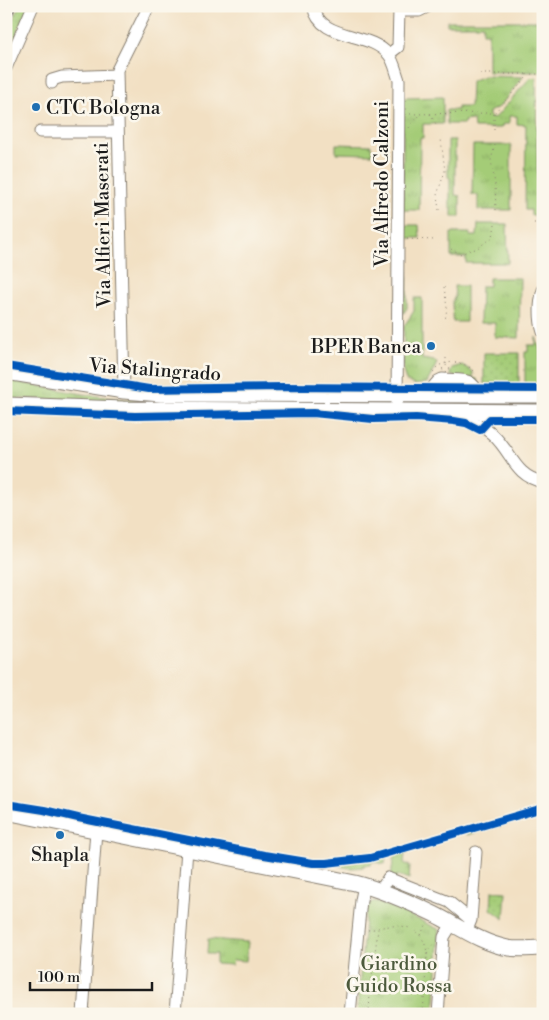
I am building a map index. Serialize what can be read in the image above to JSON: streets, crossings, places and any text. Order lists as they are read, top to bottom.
{
  "streets": {
    "main road": ["Via Stalingrado"],
    "street": ["Via Alfredo Calzoni", "Via Alfieri Maserati"]
  },
  "crossings": [
    ["Via Alfredo Calzoni", "Via Stalingrado"],
    ["Via Alfieri Maserati", "Via Stalingrado"]
  ],
  "parks": ["Giardino Guido Rossa"],
  "places": ["CTC Bologna", "BPER Banca", "Shapla"],
  "scale_bar": "100 m"
}
